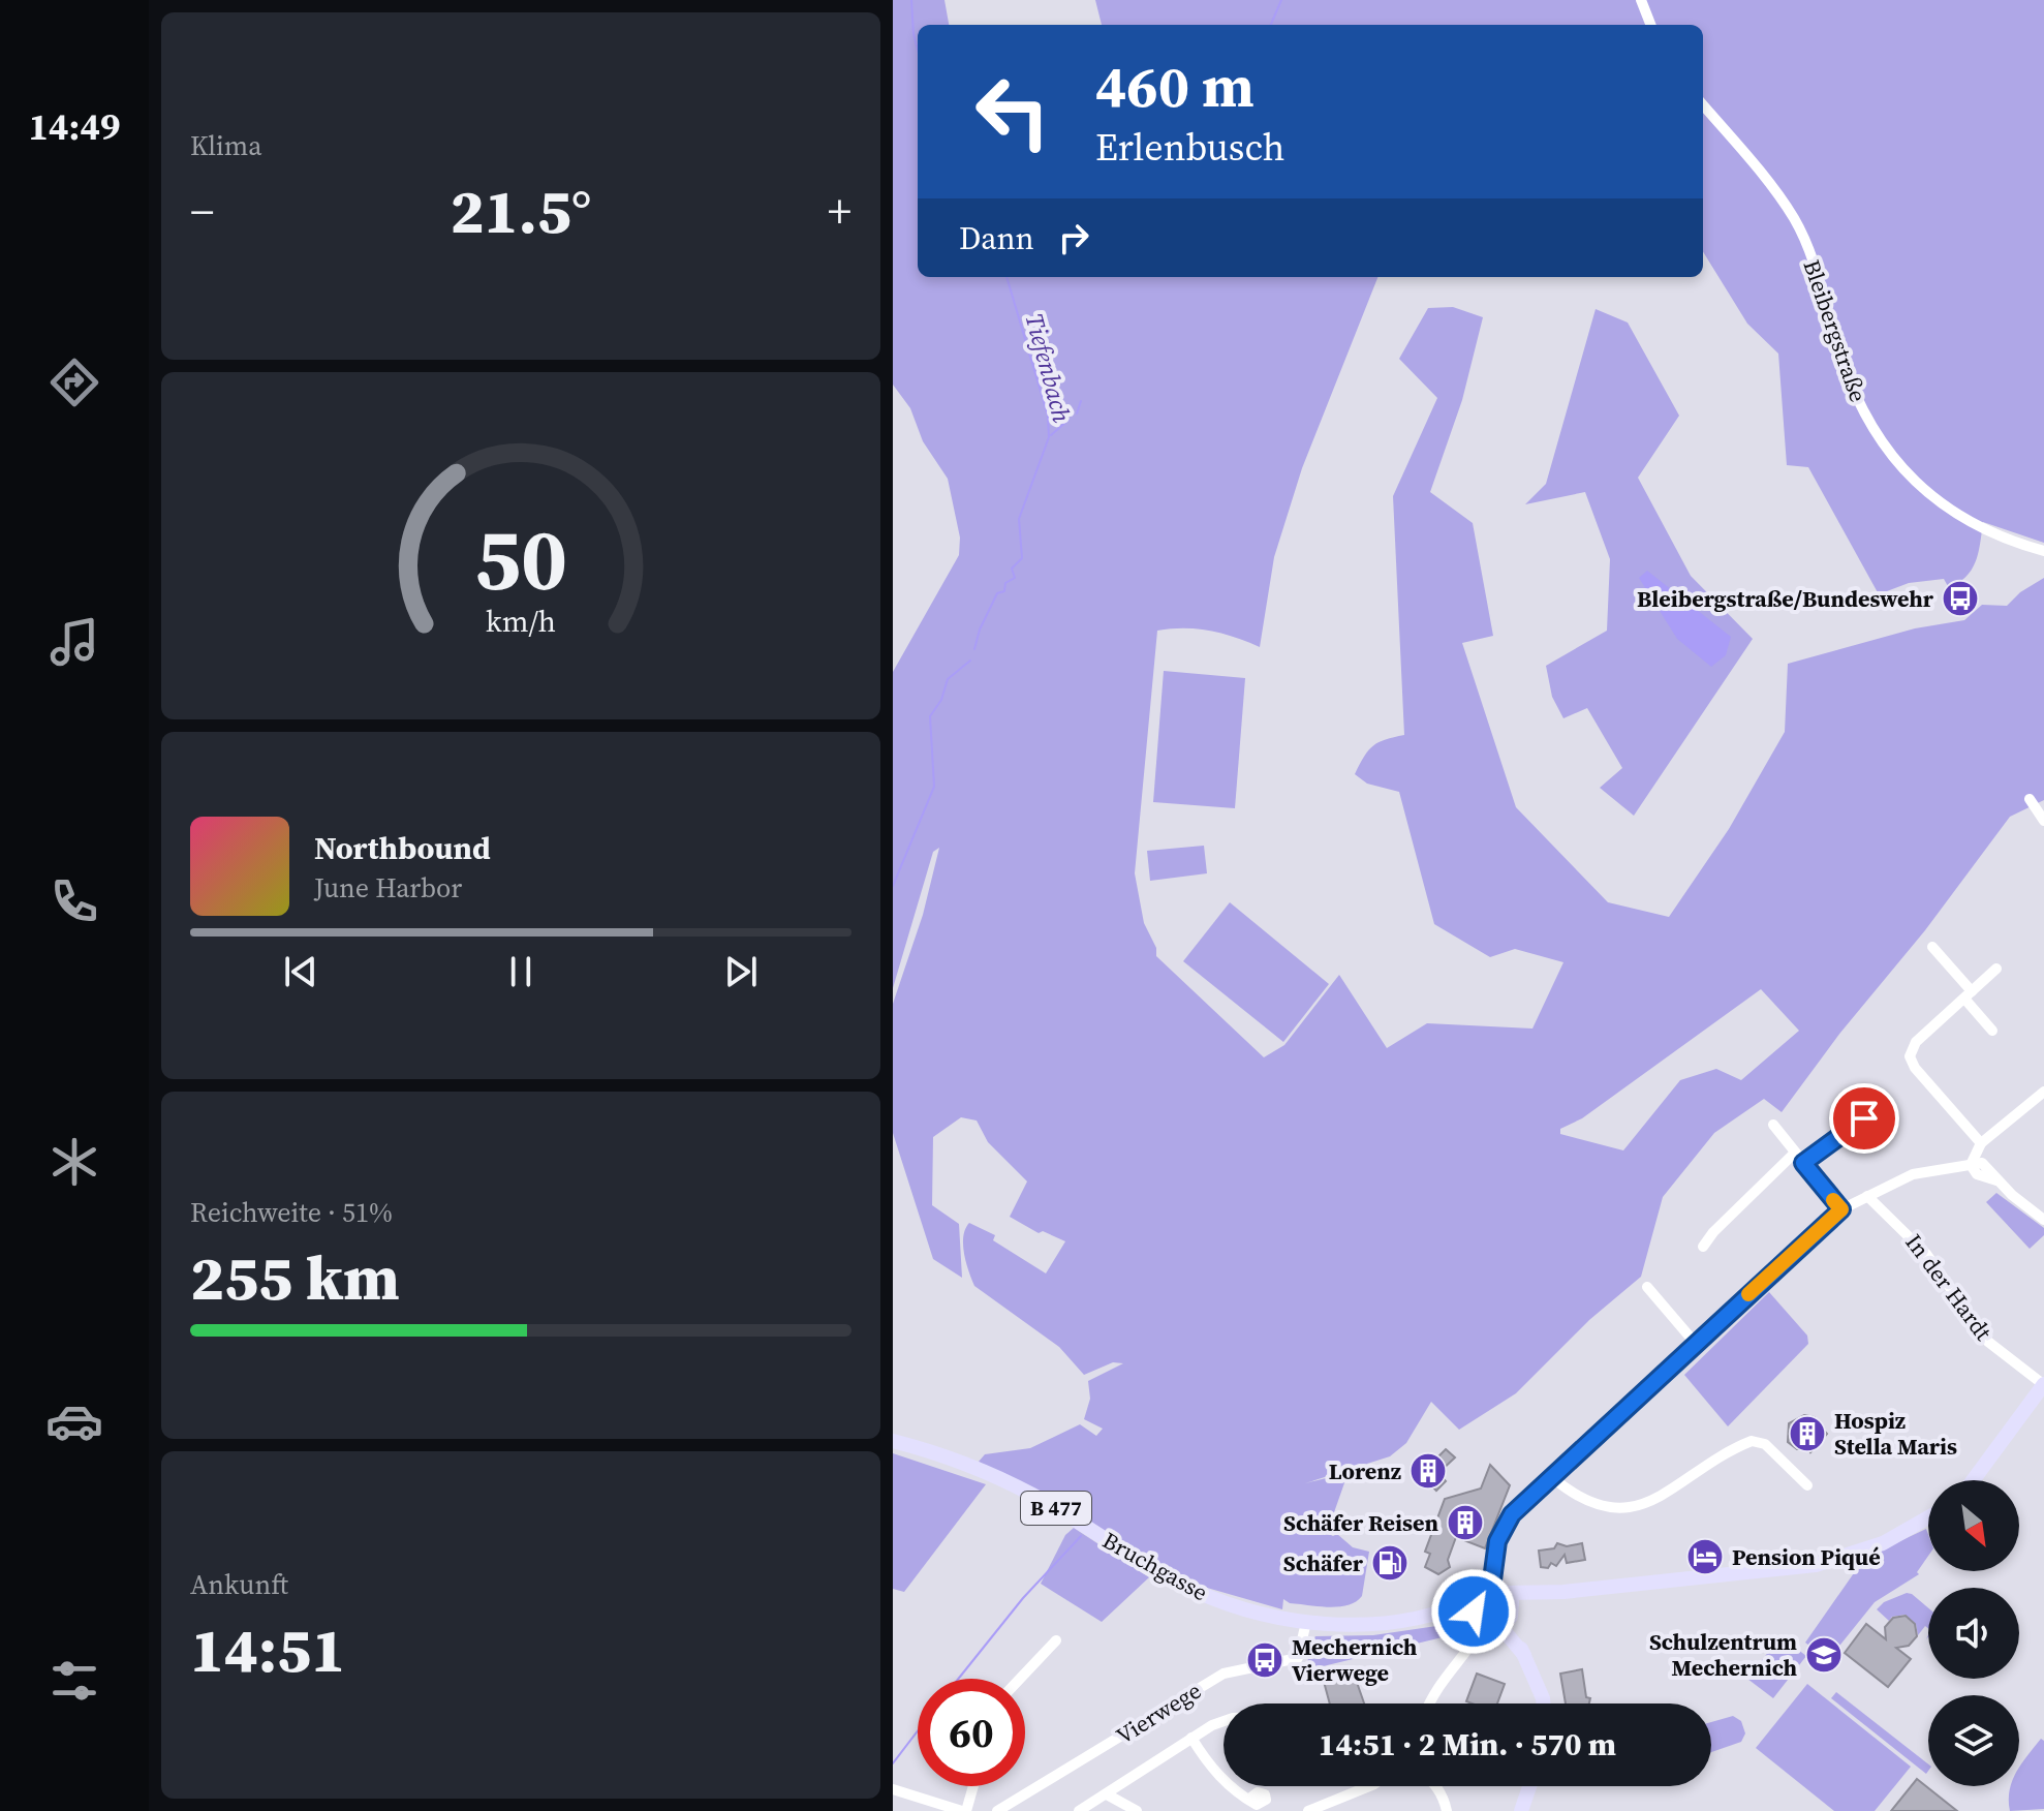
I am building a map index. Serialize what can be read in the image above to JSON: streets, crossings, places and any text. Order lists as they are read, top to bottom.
{
  "streets": {
    "main road": ["B 477", "Bruchgasse"],
    "street": ["Bleibergstraße", "In der Hardt", "Vierwege"]
  },
  "crossings": [
    ["B 477", "Bruchgasse"],
    ["Bruchgasse", "Vierwege"]
  ],
  "water": ["Tiefenbach"],
  "places": {
    "bus stop": ["Bleibergstraße/Bundeswehr", "Mechernich Vierwege"],
    "building": ["Hospiz Stella Maris", "Lorenz", "Schäfer Reisen"],
    "hotel": ["Pension Piqué"],
    "fuel station": ["Schäfer"],
    "school or university": ["Schulzentrum Mechernich"]
  },
  "north": "bottom right",
  "page": {
    "tabs": "14:49",
    "tile": [
      "Klima",
      ["Reichweite · 51%", "255 km"],
      ["Ankunft", "14:51"]
    ],
    "turn": ["460 m", "Erlenbusch"],
    "heat": ["−", "21.5°", "+"],
    "then": "Dann",
    "song": ["Northbound", "June Harbor"],
    "limit": "60",
    "trip": "14:51 · 2 Min. · 570 m",
    "gauge": ["50", "km/h"]
  }
}
